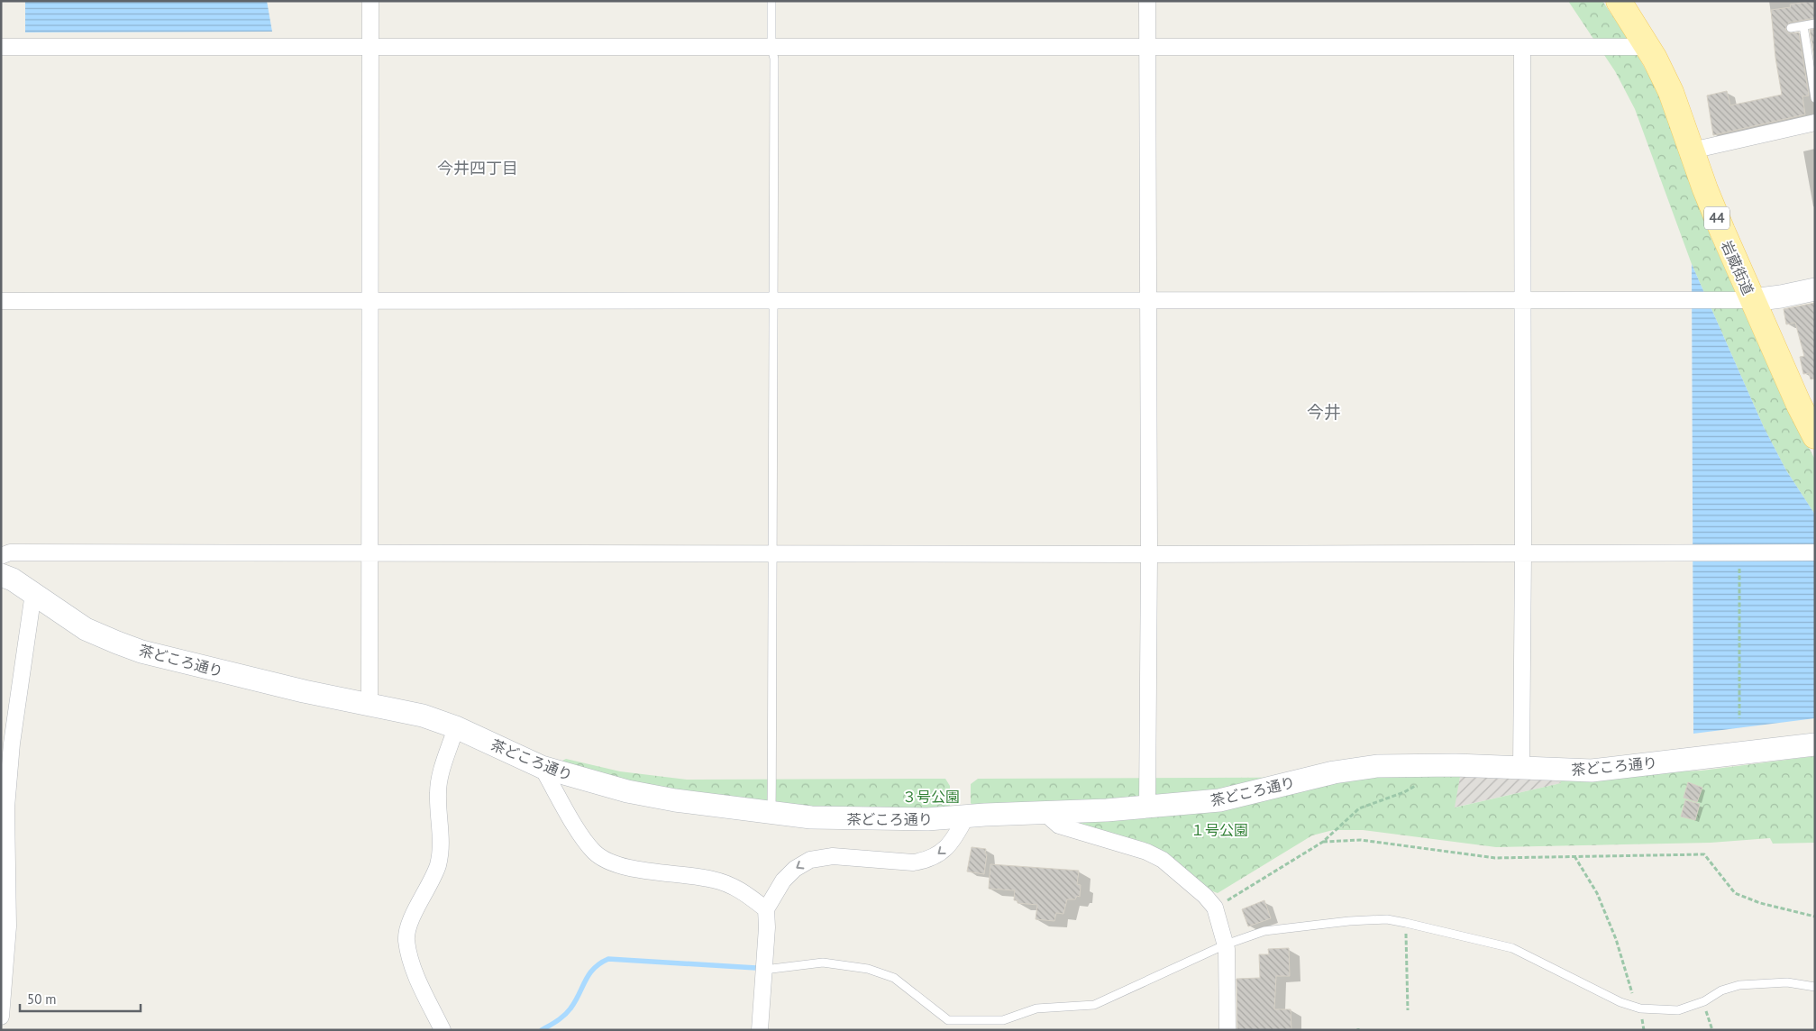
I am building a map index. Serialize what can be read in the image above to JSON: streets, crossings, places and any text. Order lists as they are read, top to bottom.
{
  "streets": {
    "main road": ["44", "岩蔵街道"],
    "street": ["茶どころ通り"]
  },
  "districts": ["今井四丁目", "今井"],
  "parks": ["３号公園", "１号公園"],
  "scale_bar": "50 m"
}
